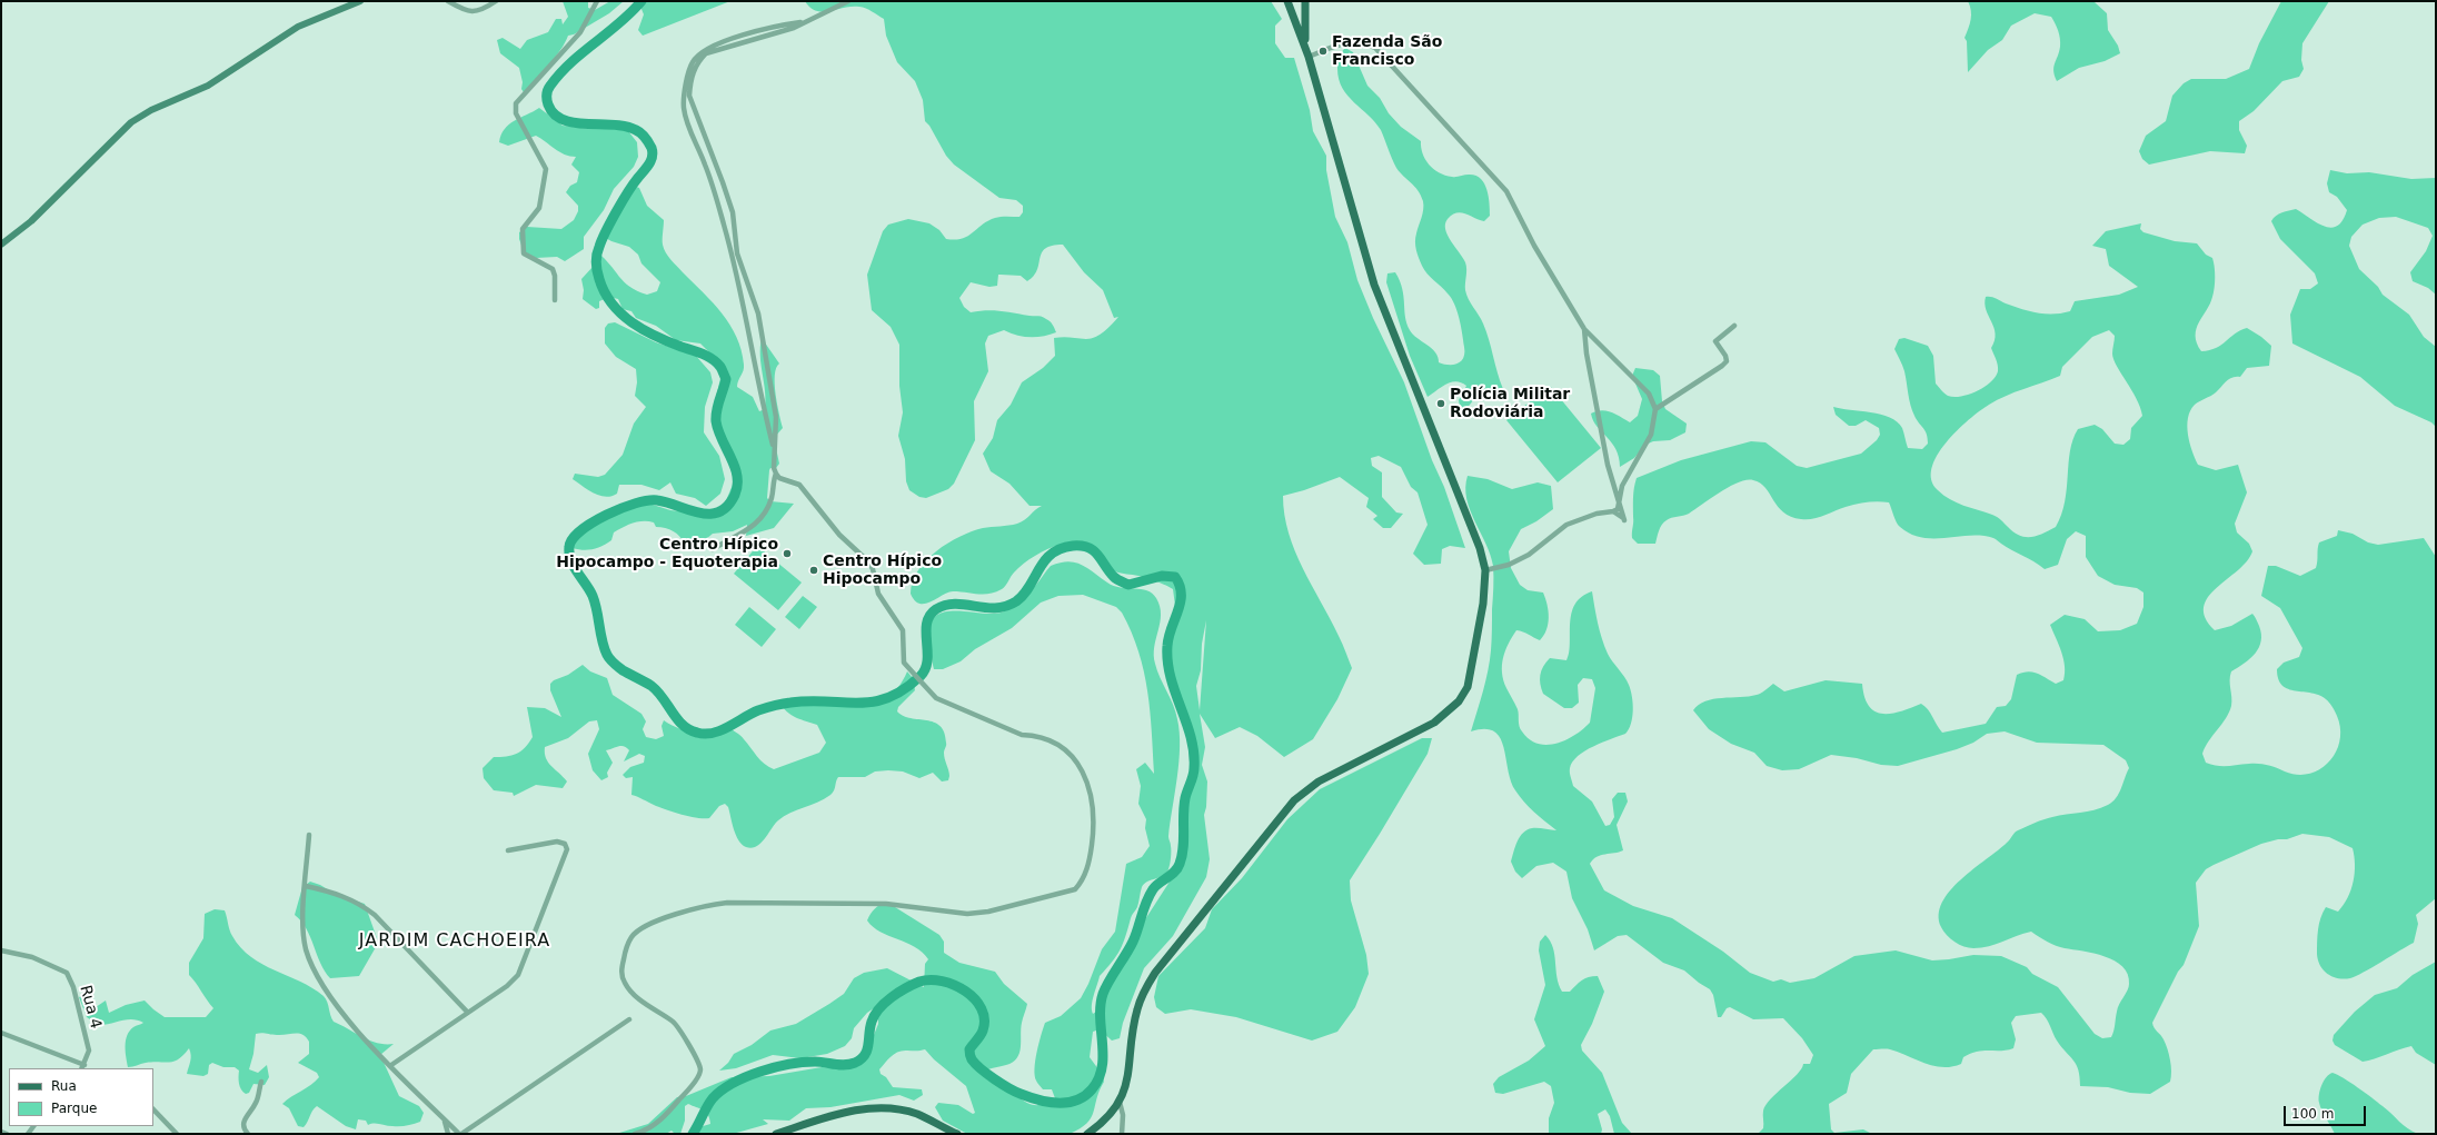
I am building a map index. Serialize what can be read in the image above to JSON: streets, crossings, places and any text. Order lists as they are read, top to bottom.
{
  "streets": {
    "street": ["Rua 4"]
  },
  "districts": ["JARDIM CACHOEIRA"],
  "places": [
    "Fazenda São Francisco",
    "Polícia Militar Rodoviária",
    "Centro Hípico Hipocampo - Equoterapia",
    "Centro Hípico Hipocampo"
  ],
  "legend": ["Rua", "Parque"],
  "scale_bar": "100 m"
}
